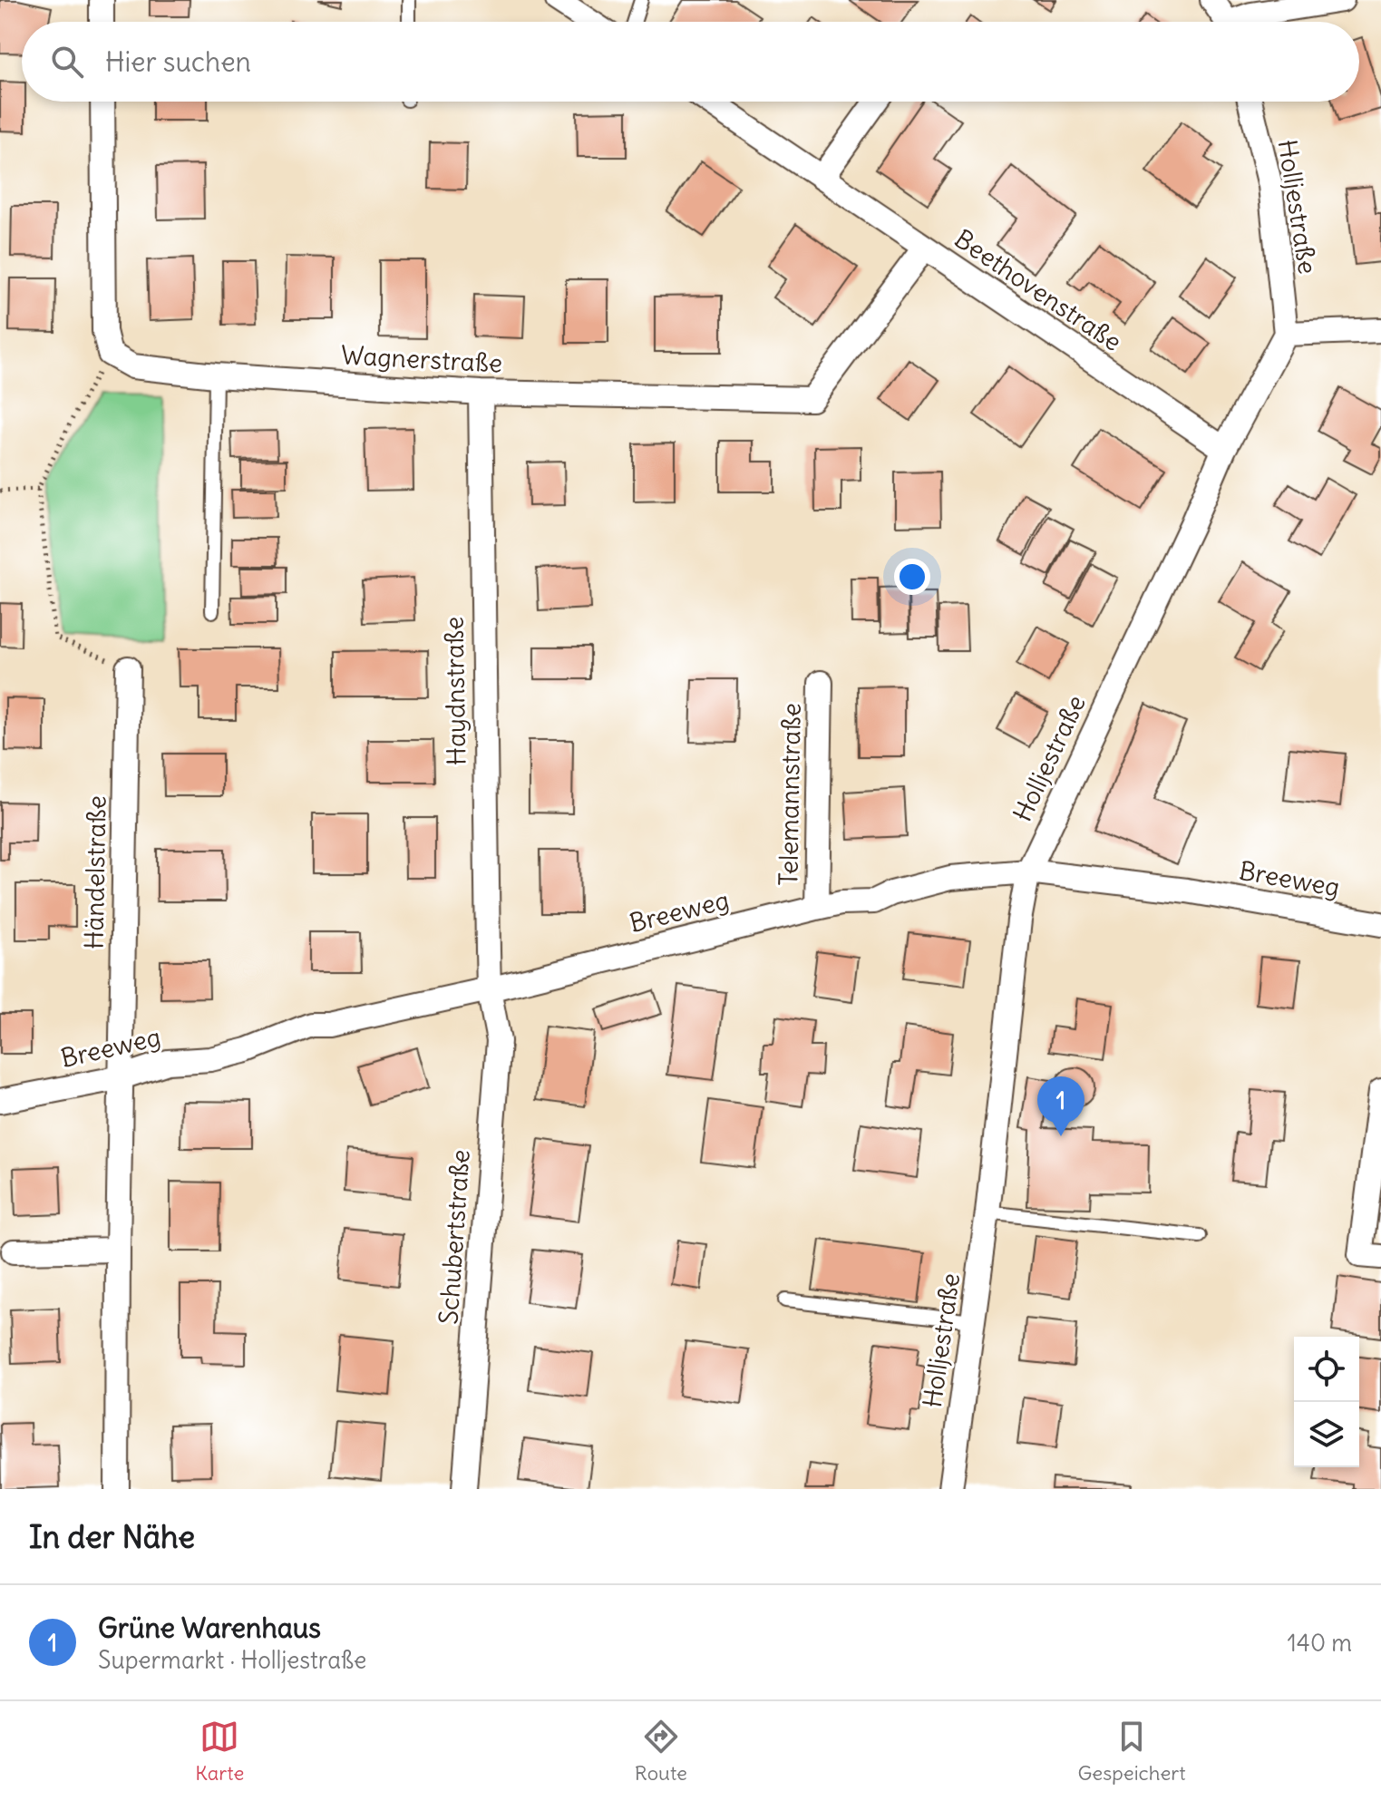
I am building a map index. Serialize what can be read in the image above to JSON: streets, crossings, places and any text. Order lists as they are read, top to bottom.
{
  "streets": {
    "street": [
      "Holljestraße",
      "Beethovenstraße",
      "Wagnerstraße",
      "Haydnstraße",
      "Telemannstraße",
      "Händelstraße",
      "Breeweg",
      "Schubertstraße"
    ]
  },
  "crossings": [
    ["Holljestraße", "Beethovenstraße"],
    ["Holljestraße", "Breeweg"],
    ["Beethovenstraße", "Wagnerstraße"],
    ["Wagnerstraße", "Haydnstraße"],
    ["Haydnstraße", "Breeweg"],
    ["Haydnstraße", "Schubertstraße"],
    ["Telemannstraße", "Breeweg"],
    ["Händelstraße", "Breeweg"],
    ["Breeweg", "Schubertstraße"]
  ],
  "page": {
    "search": "Hier suchen",
    "pins": "1",
    "heading": "In der Nähe",
    "list": [
      {
        "mark": "1",
        "name": "Grüne Warenhaus",
        "note": "Supermarkt · Holljestraße",
        "value": "140 m"
      }
    ],
    "nav": ["Karte", "Route", "Gespeichert"]
  }
}
